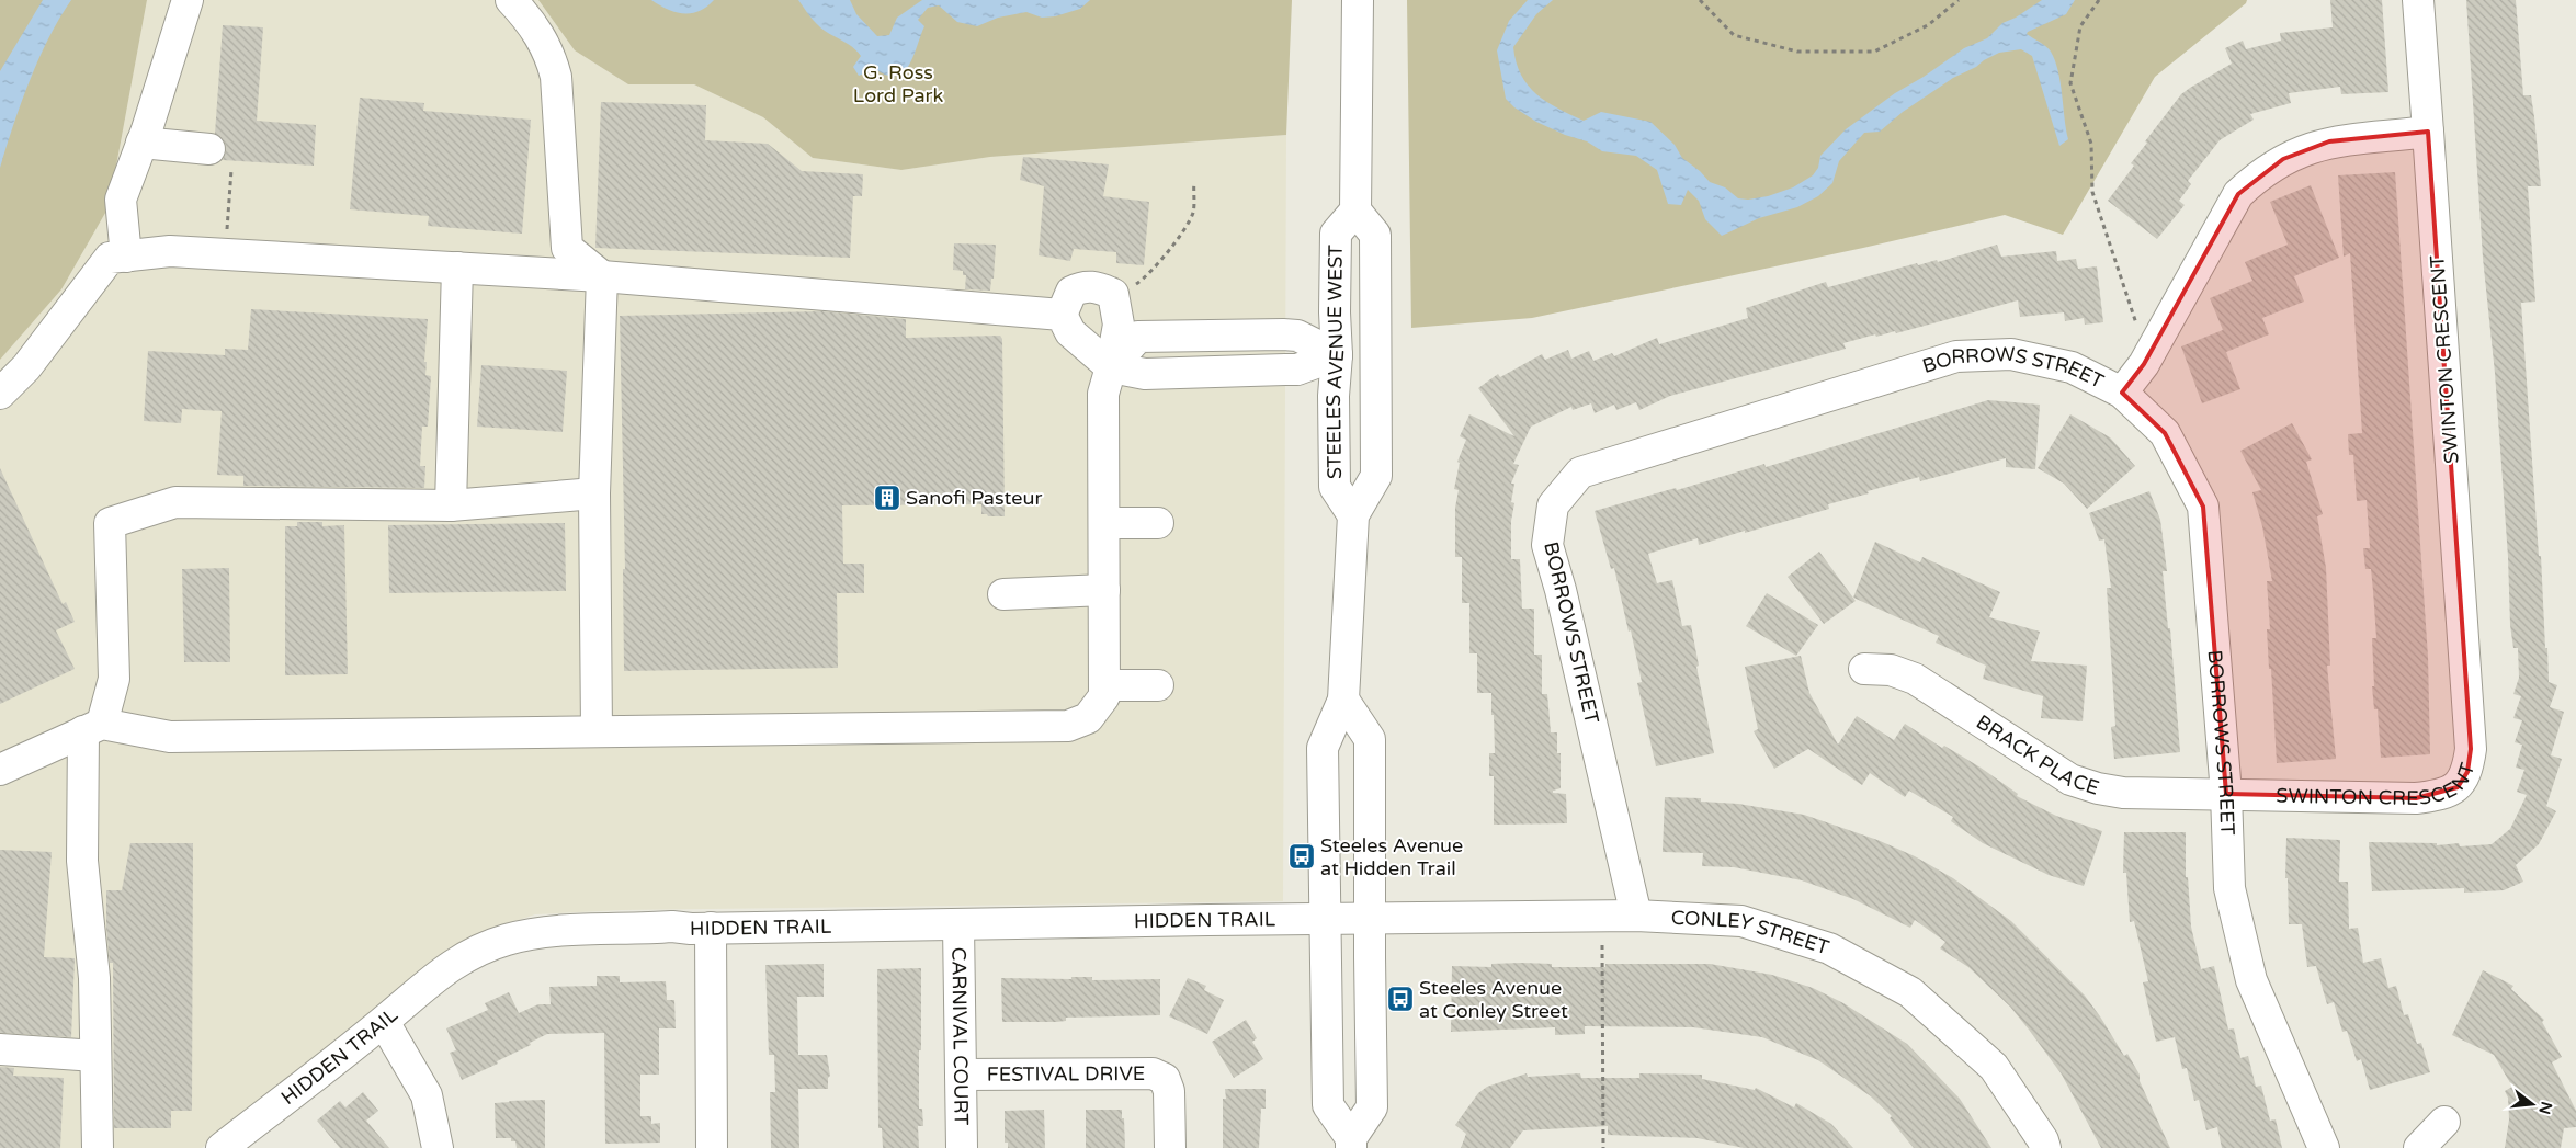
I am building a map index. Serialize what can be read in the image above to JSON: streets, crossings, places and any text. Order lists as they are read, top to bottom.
{
  "streets": {
    "street": [
      "SWINTON CRESCENT",
      "STEELES AVENUE WEST",
      "BORROWS STREET",
      "BRACK PLACE",
      "HIDDEN TRAIL",
      "CONLEY STREET",
      "CARNIVAL COURT",
      "FESTIVAL DRIVE"
    ]
  },
  "crossings": [
    ["SWINTON CRESCENT", "BORROWS STREET"],
    ["SWINTON CRESCENT", "BRACK PLACE"],
    ["STEELES AVENUE WEST", "HIDDEN TRAIL"],
    ["STEELES AVENUE WEST", "CONLEY STREET"],
    ["BORROWS STREET", "BRACK PLACE"],
    ["BORROWS STREET", "CONLEY STREET"],
    ["HIDDEN TRAIL", "CONLEY STREET"],
    ["HIDDEN TRAIL", "CARNIVAL COURT"],
    ["CARNIVAL COURT", "FESTIVAL DRIVE"]
  ],
  "parks": ["G. Ross Lord Park"],
  "places": {
    "building": ["Sanofi Pasteur"],
    "bus stop": ["Steeles Avenue at Hidden Trail", "Steeles Avenue at Conley Street"]
  },
  "north": "right"
}
